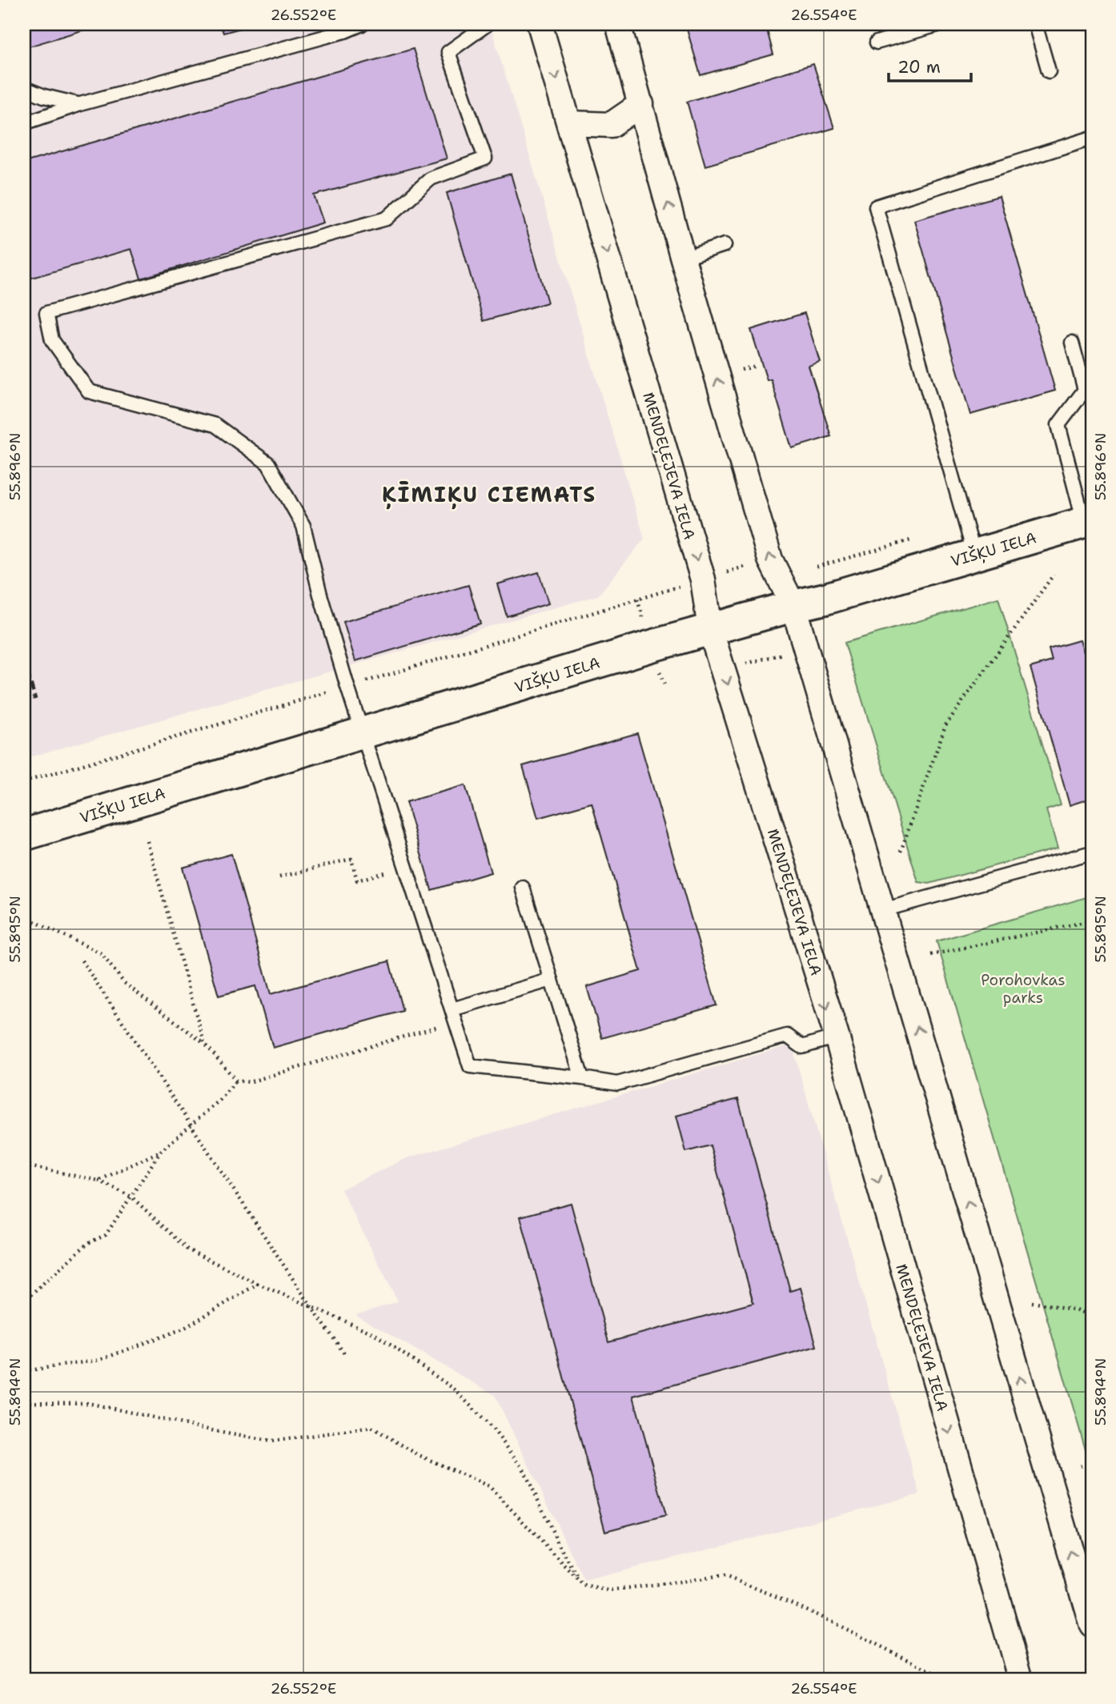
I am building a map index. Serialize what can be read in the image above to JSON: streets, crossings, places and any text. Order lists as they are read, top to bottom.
{
  "streets": {
    "street": ["MENDEĻEJEVA IELA", "VIŠĶU IELA"]
  },
  "crossings": [
    ["MENDEĻEJEVA IELA", "VIŠĶU IELA"]
  ],
  "districts": ["ĶĪMIĶU CIEMATS"],
  "parks": ["Porohovkas parks"],
  "scale_bar": "20 m",
  "coordinates": [
    "26.552°E",
    "26.554°E",
    "55.896°N",
    "55.895°N",
    "55.894°N"
  ]
}
